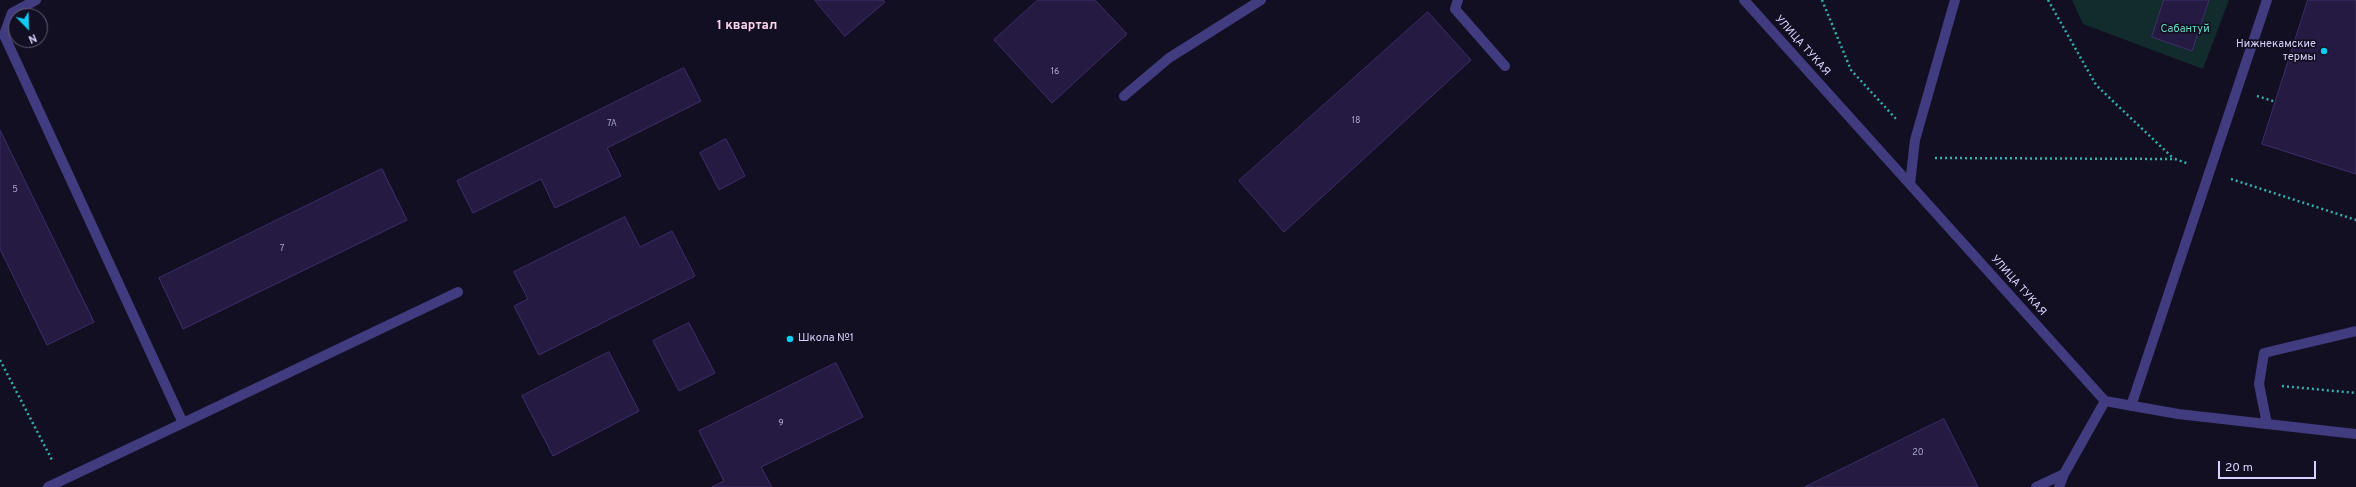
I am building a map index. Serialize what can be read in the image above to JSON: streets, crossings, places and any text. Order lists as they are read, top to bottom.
{
  "streets": {
    "street": ["УЛИЦА ТУКАЯ"]
  },
  "districts": ["1 квартал"],
  "parks": ["Сабантуй"],
  "places": ["Нижнекамские термы", "Школа №1"],
  "house_numbers": [
    "16",
    "18",
    "7А",
    "5",
    "7",
    "9",
    "20"
  ],
  "scale_bar": "20 m",
  "north": "bottom right"
}
